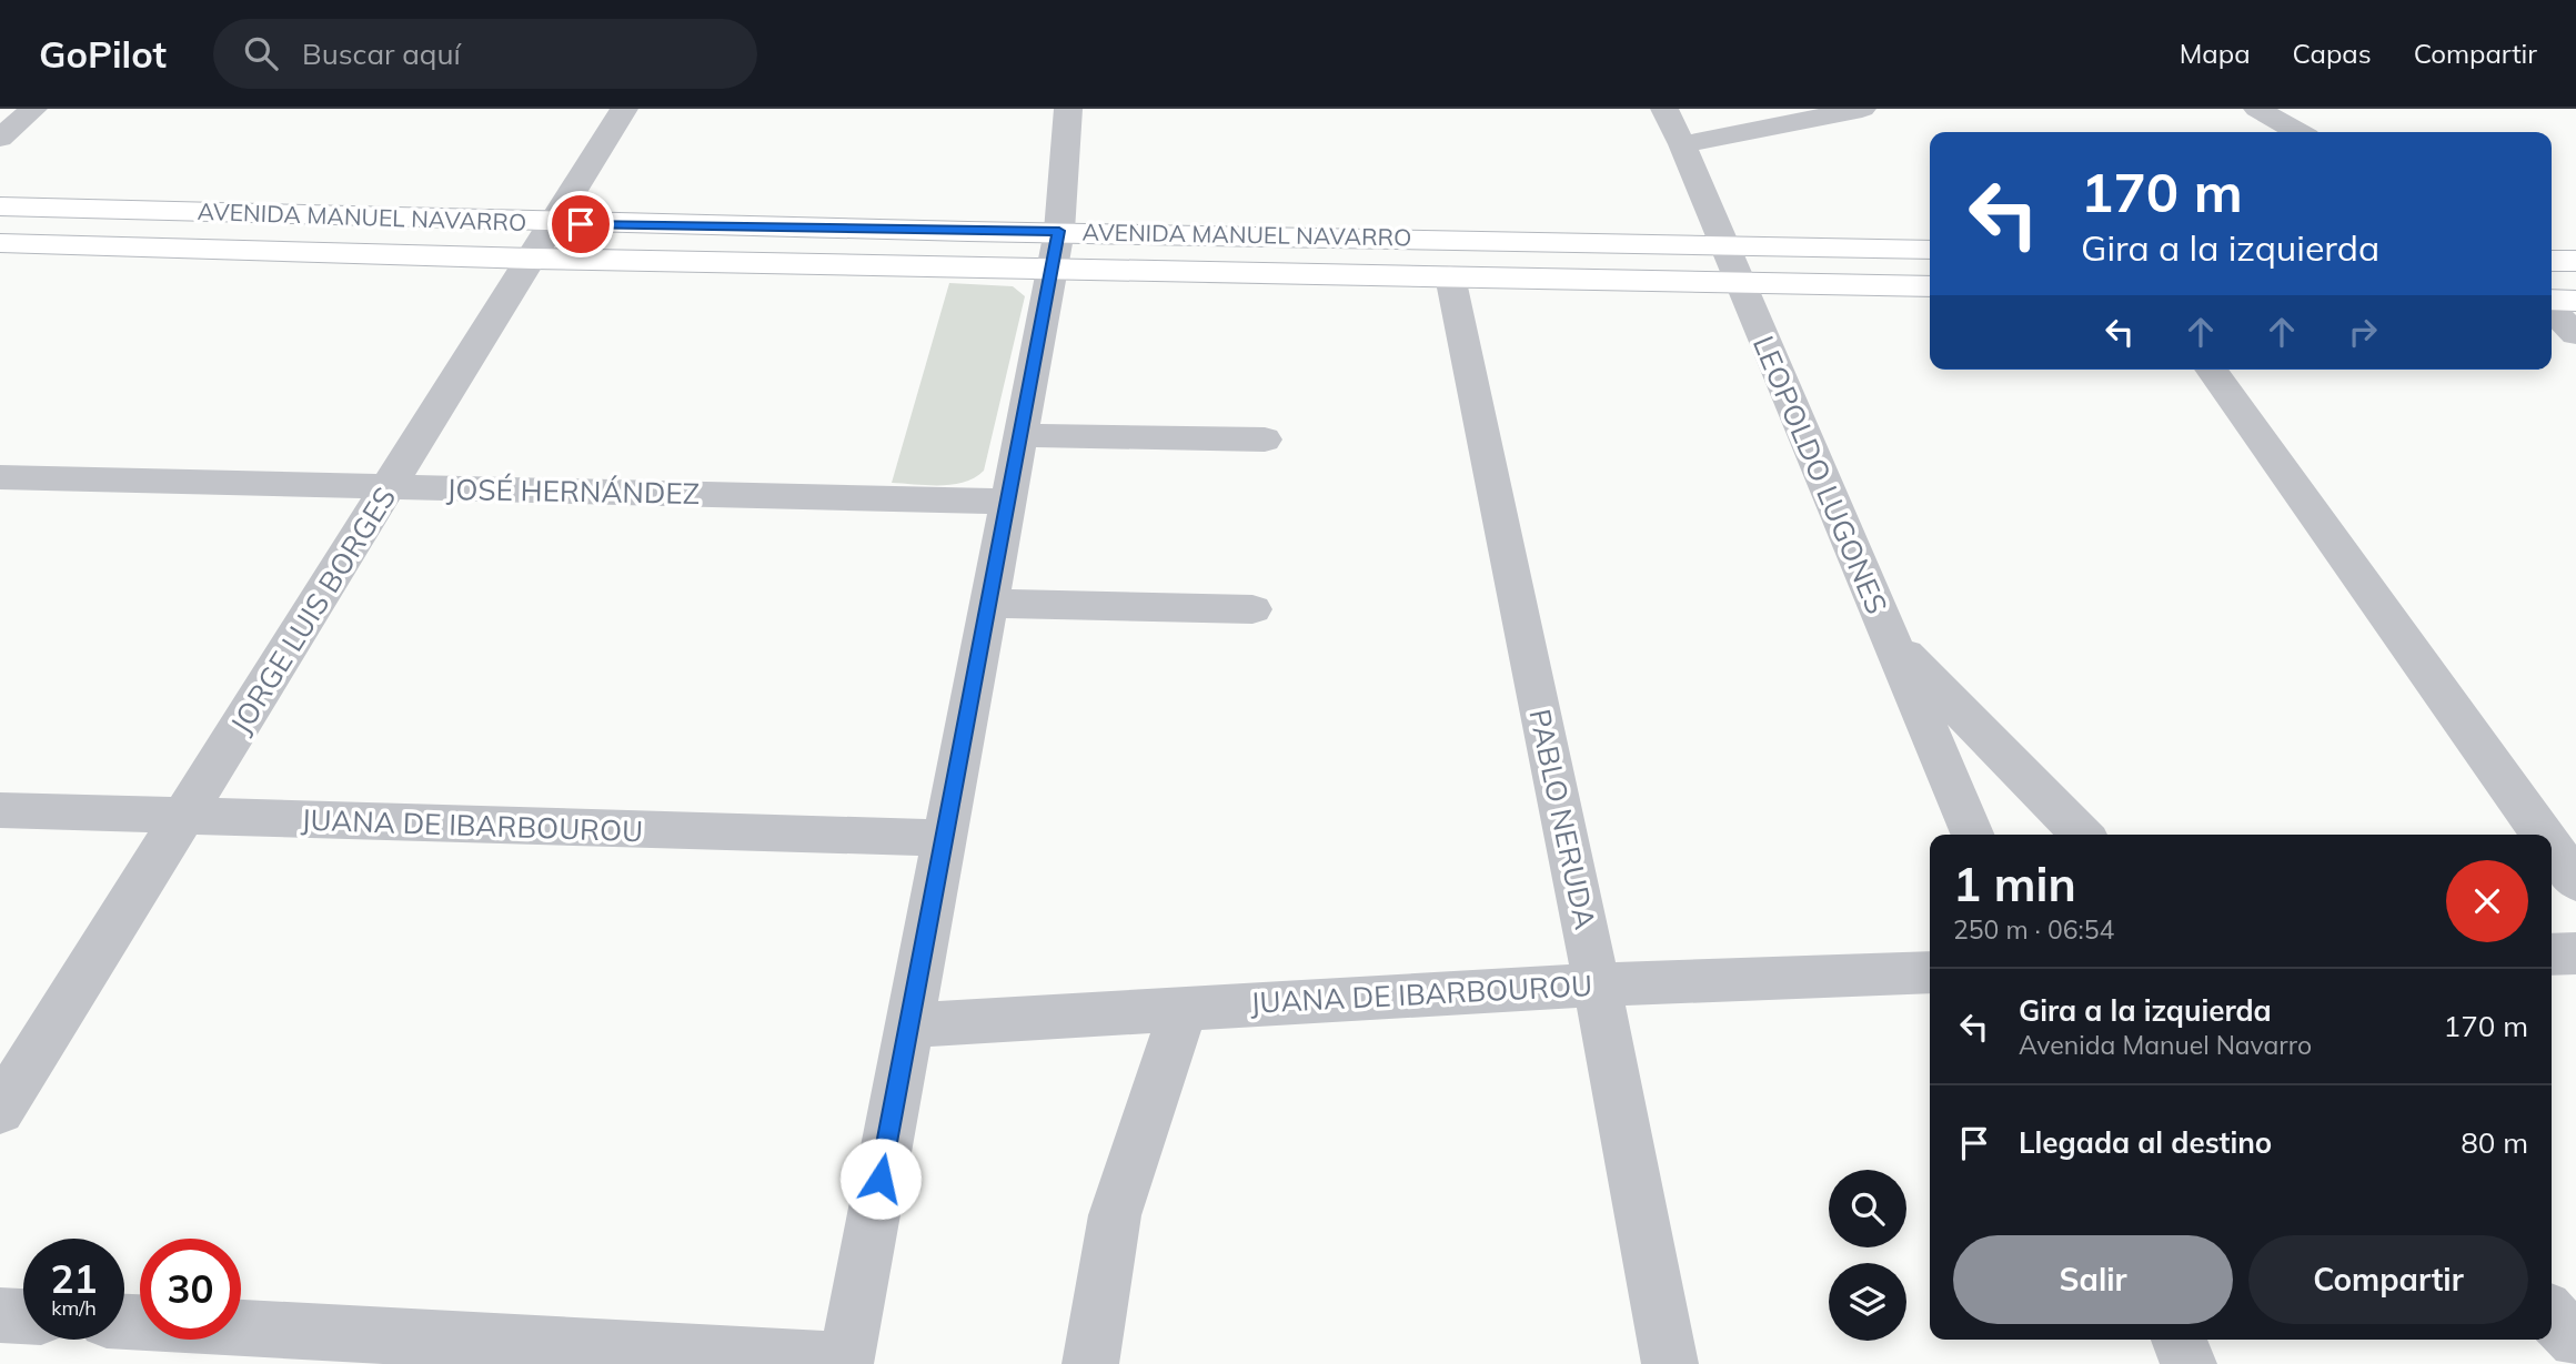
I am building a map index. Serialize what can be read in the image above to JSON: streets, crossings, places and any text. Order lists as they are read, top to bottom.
{
  "streets": {
    "main road": ["AVENIDA MANUEL NAVARRO"],
    "street": [
      "LEOPOLDO LUGONES",
      "JOSÉ HERNÁNDEZ",
      "JORGE LUIS BORGES",
      "PABLO NERUDA",
      "JUANA DE IBARBOUROU"
    ]
  },
  "crossings": [
    ["AVENIDA MANUEL NAVARRO", "LEOPOLDO LUGONES"],
    ["AVENIDA MANUEL NAVARRO", "JORGE LUIS BORGES"],
    ["AVENIDA MANUEL NAVARRO", "PABLO NERUDA"],
    ["JOSÉ HERNÁNDEZ", "JORGE LUIS BORGES"],
    ["JORGE LUIS BORGES", "JUANA DE IBARBOUROU"],
    ["PABLO NERUDA", "JUANA DE IBARBOUROU"]
  ],
  "page": {
    "header": "GoPilot",
    "search": "Buscar aquí",
    "nav": ["Mapa", "Capas", "Compartir"],
    "turn": ["170 m", "Gira a la izquierda"],
    "heading": ["1 min", "250 m · 06:54"],
    "list": [
      {
        "name": "Gira a la izquierda",
        "note": "Avenida Manuel Navarro",
        "value": "170 m"
      },
      {
        "name": "Llegada al destino",
        "value": "80 m"
      }
    ],
    "buttons": ["Salir", "Compartir"],
    "speed": "21 km/h",
    "limit": "30"
  }
}
